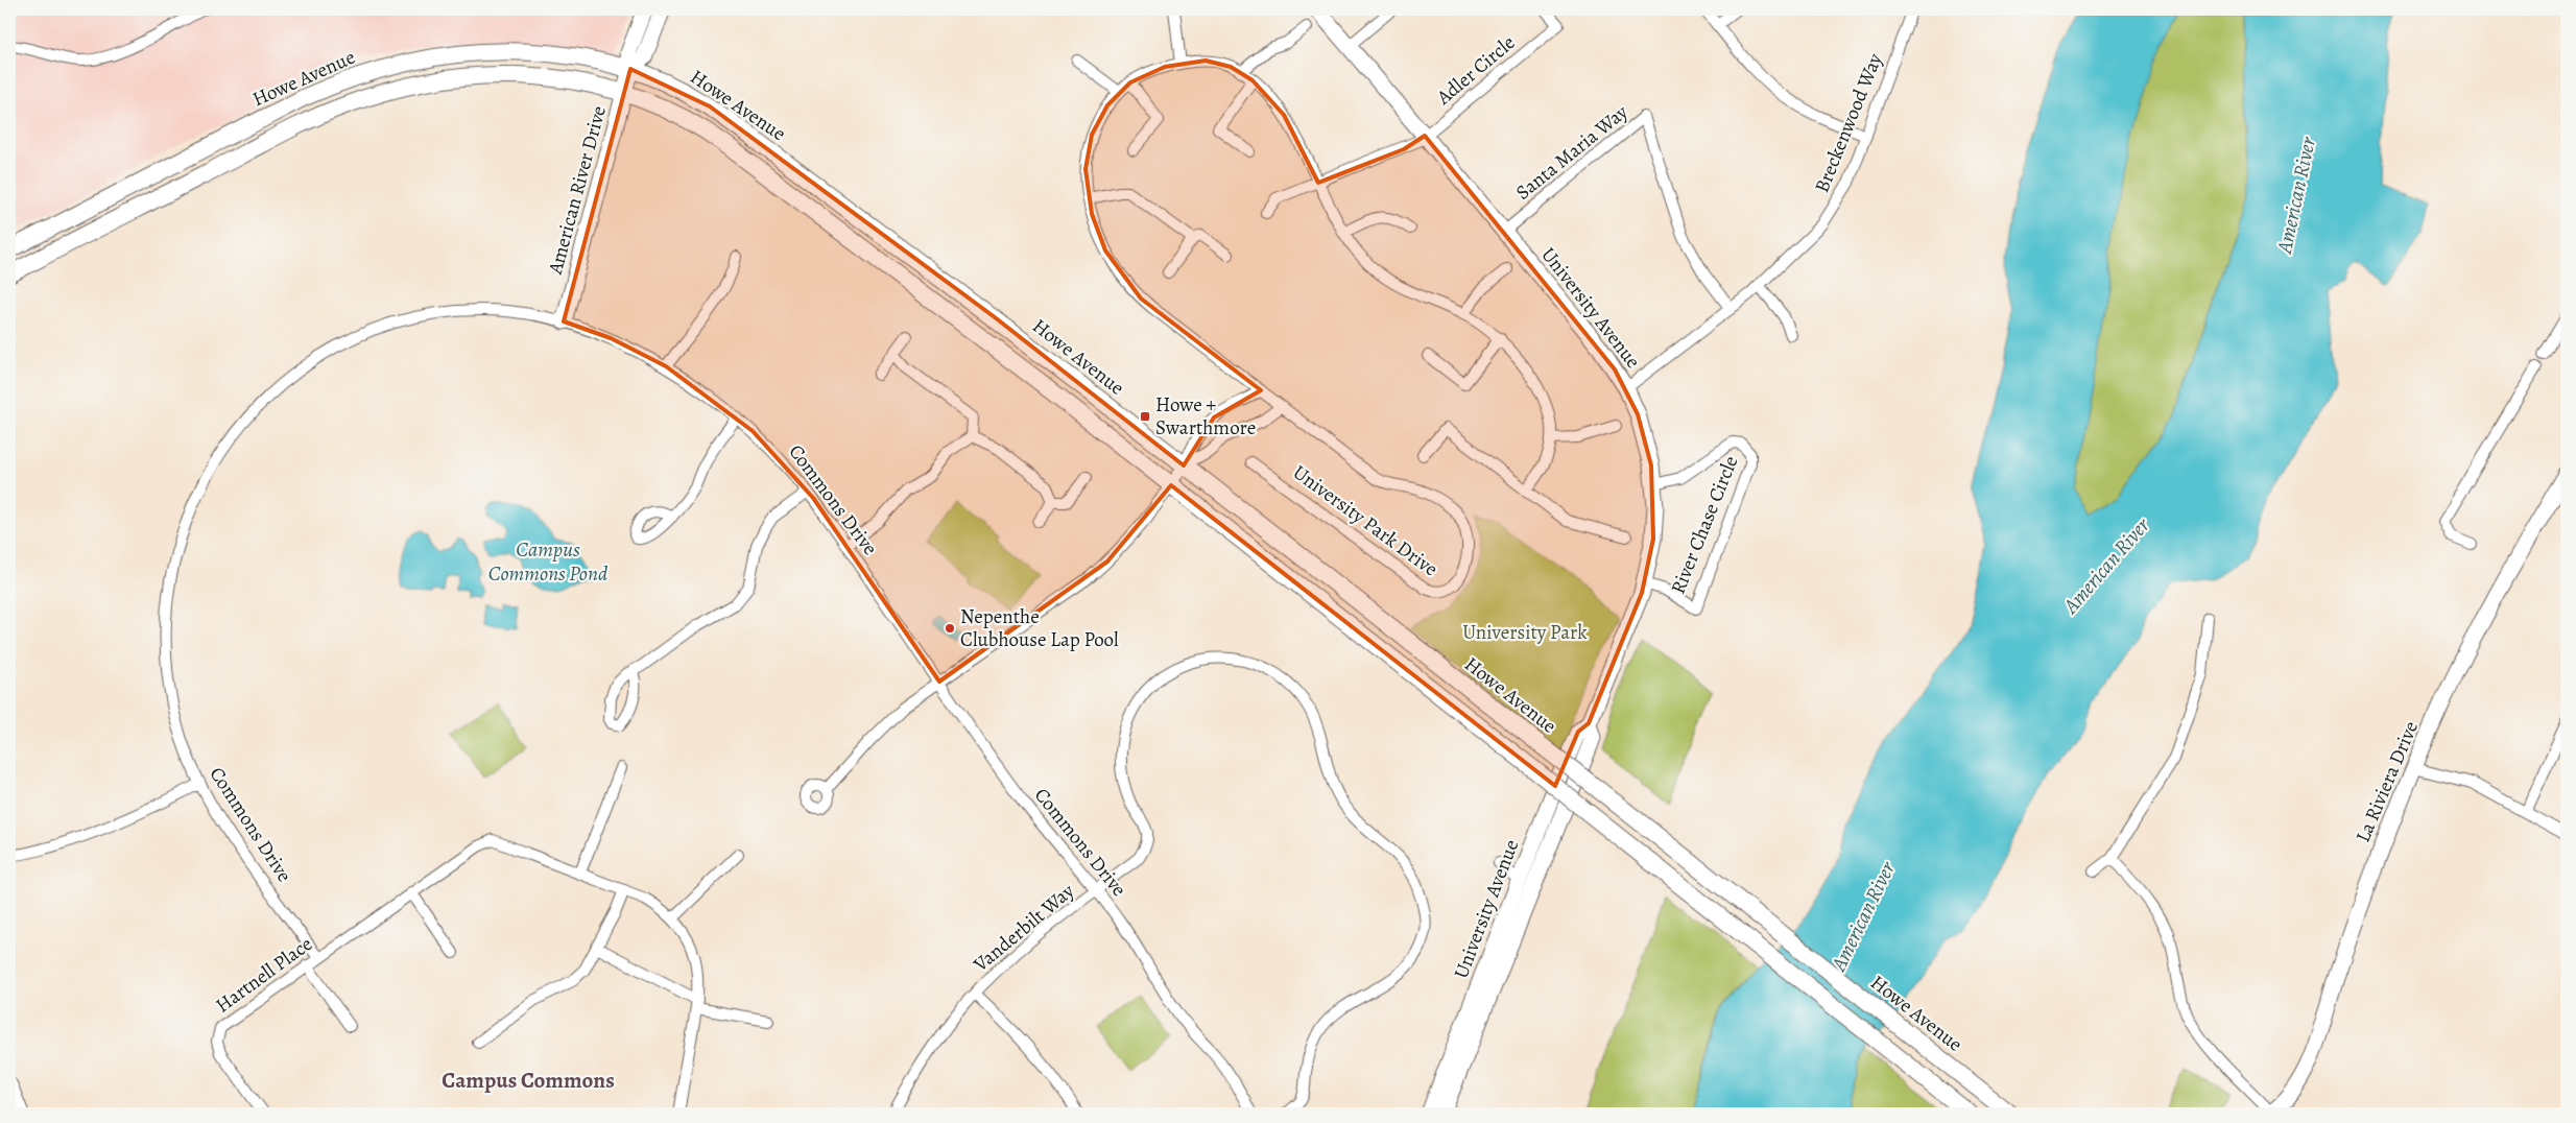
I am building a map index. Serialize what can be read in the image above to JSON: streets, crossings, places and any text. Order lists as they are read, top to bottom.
{
  "streets": {
    "main road": ["Howe Avenue"],
    "street": [
      "Adler Circle",
      "Breckenwood Way",
      "Santa Maria Way",
      "American River Drive",
      "University Avenue",
      "Commons Drive",
      "University Park Drive",
      "River Chase Circle",
      "La Riviera Drive",
      "Vanderbilt Way",
      "Hartnell Place"
    ]
  },
  "crossings": [
    ["Adler Circle", "University Avenue"],
    ["Howe Avenue", "American River Drive"],
    ["Breckenwood Way", "Santa Maria Way"],
    ["Breckenwood Way", "University Avenue"],
    ["Santa Maria Way", "University Avenue"],
    ["American River Drive", "Commons Drive"],
    ["University Avenue", "River Chase Circle"],
    ["Commons Drive", "Vanderbilt Way"],
    ["Commons Drive", "Hartnell Place"]
  ],
  "districts": ["Campus Commons"],
  "water": ["American River", "Campus Commons Pond"],
  "parks": ["University Park"],
  "places": {
    "transit": ["Howe + Swarthmore"],
    "other": ["Nepenthe Clubhouse Lap Pool"]
  }
}
